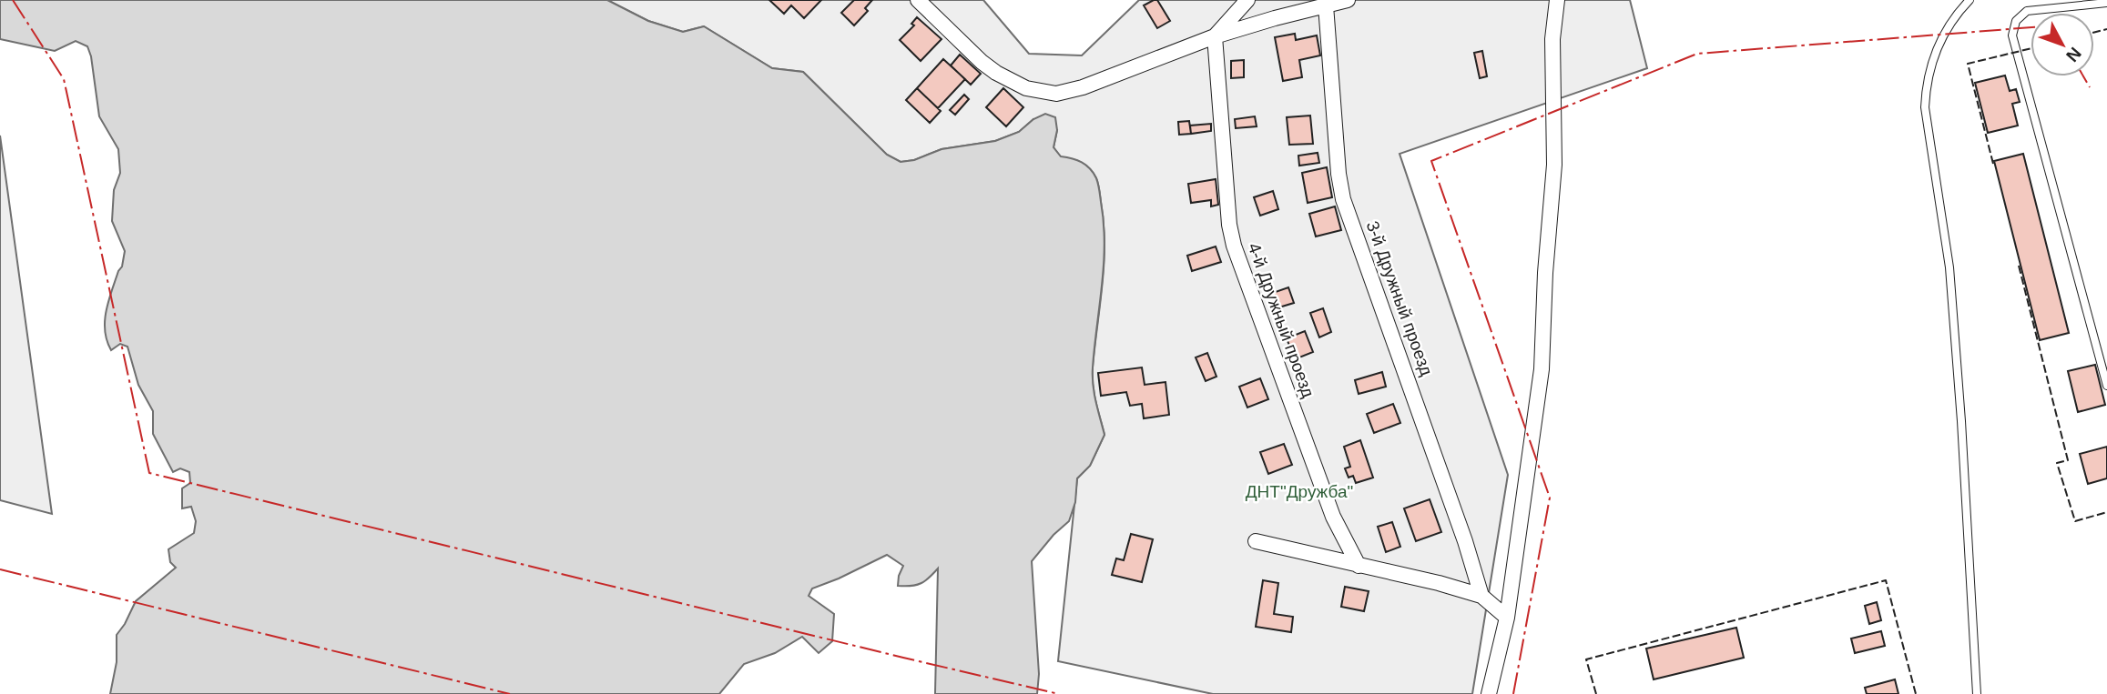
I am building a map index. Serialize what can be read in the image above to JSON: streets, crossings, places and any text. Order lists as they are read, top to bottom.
{
  "streets": {
    "street": ["3-й Дружный проезд", "4-й Дружный проезд"]
  },
  "parks": ["ДНТ\"Дружба\""],
  "north": "bottom right"
}
